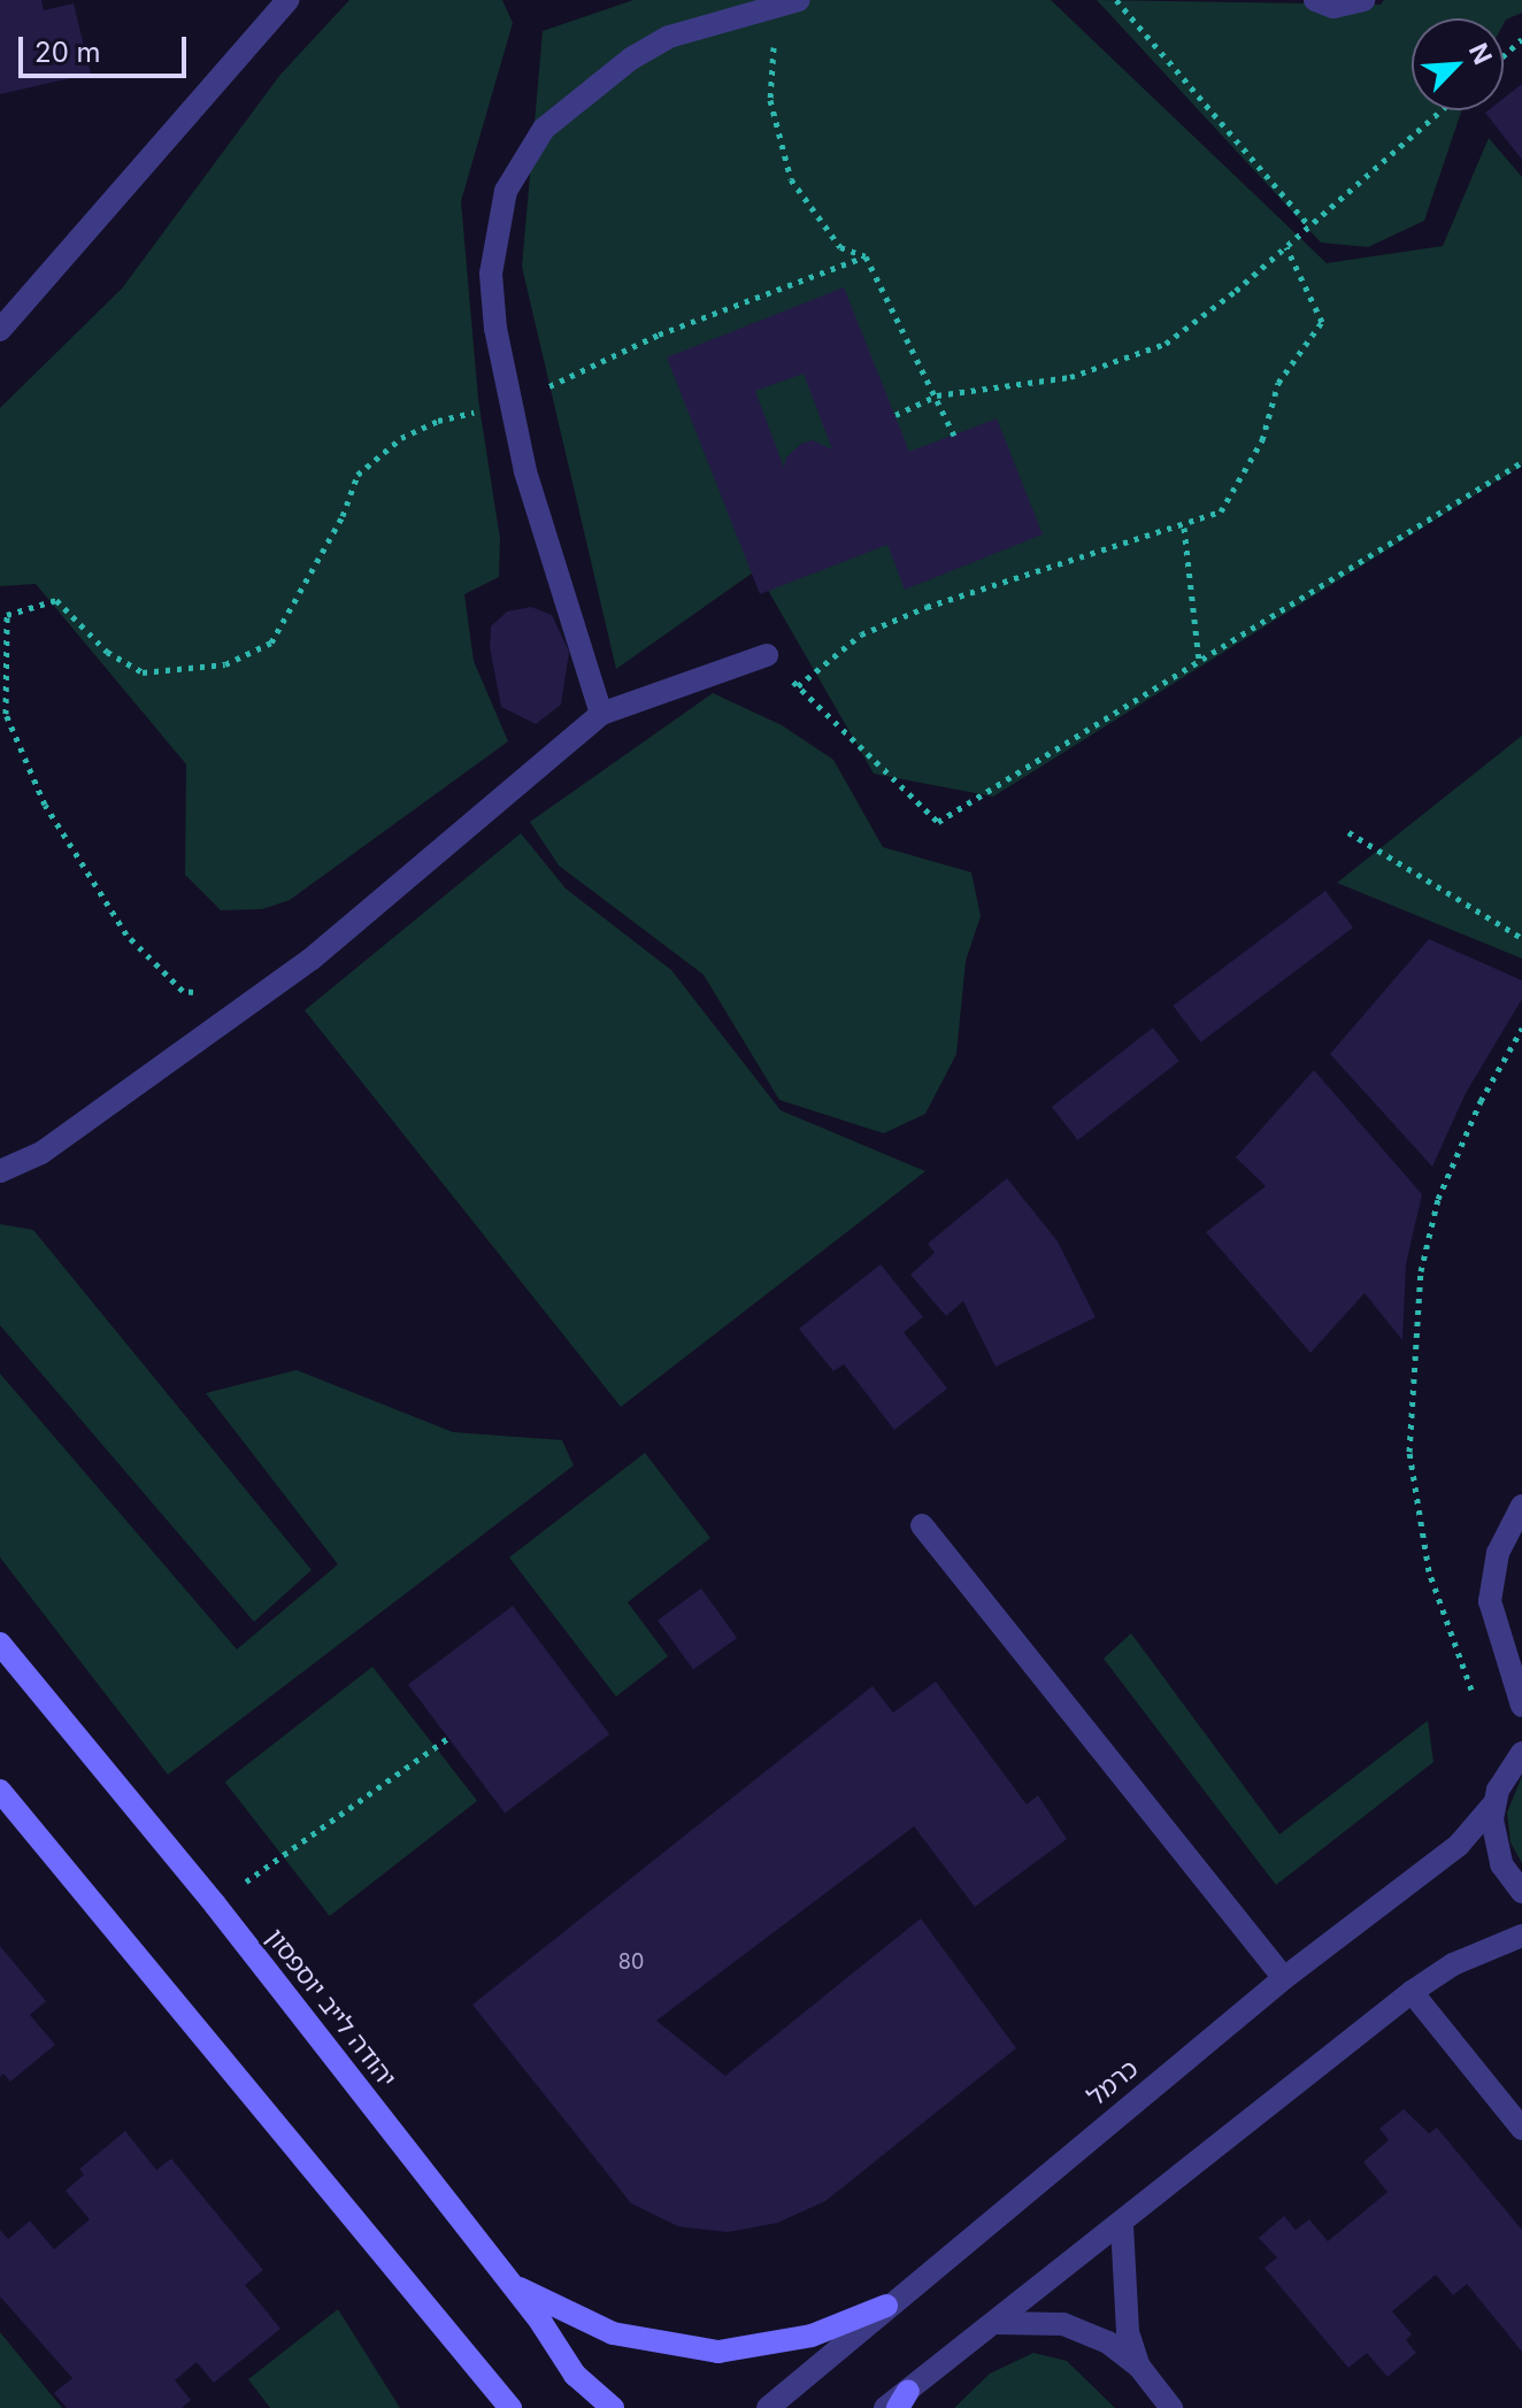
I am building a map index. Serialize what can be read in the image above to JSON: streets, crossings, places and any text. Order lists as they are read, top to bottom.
{
  "streets": {
    "street": ["יהודה לייב יוספסון", "כרמל"]
  },
  "house_numbers": ["80"],
  "scale_bar": "20 m",
  "north": "top right"
}
